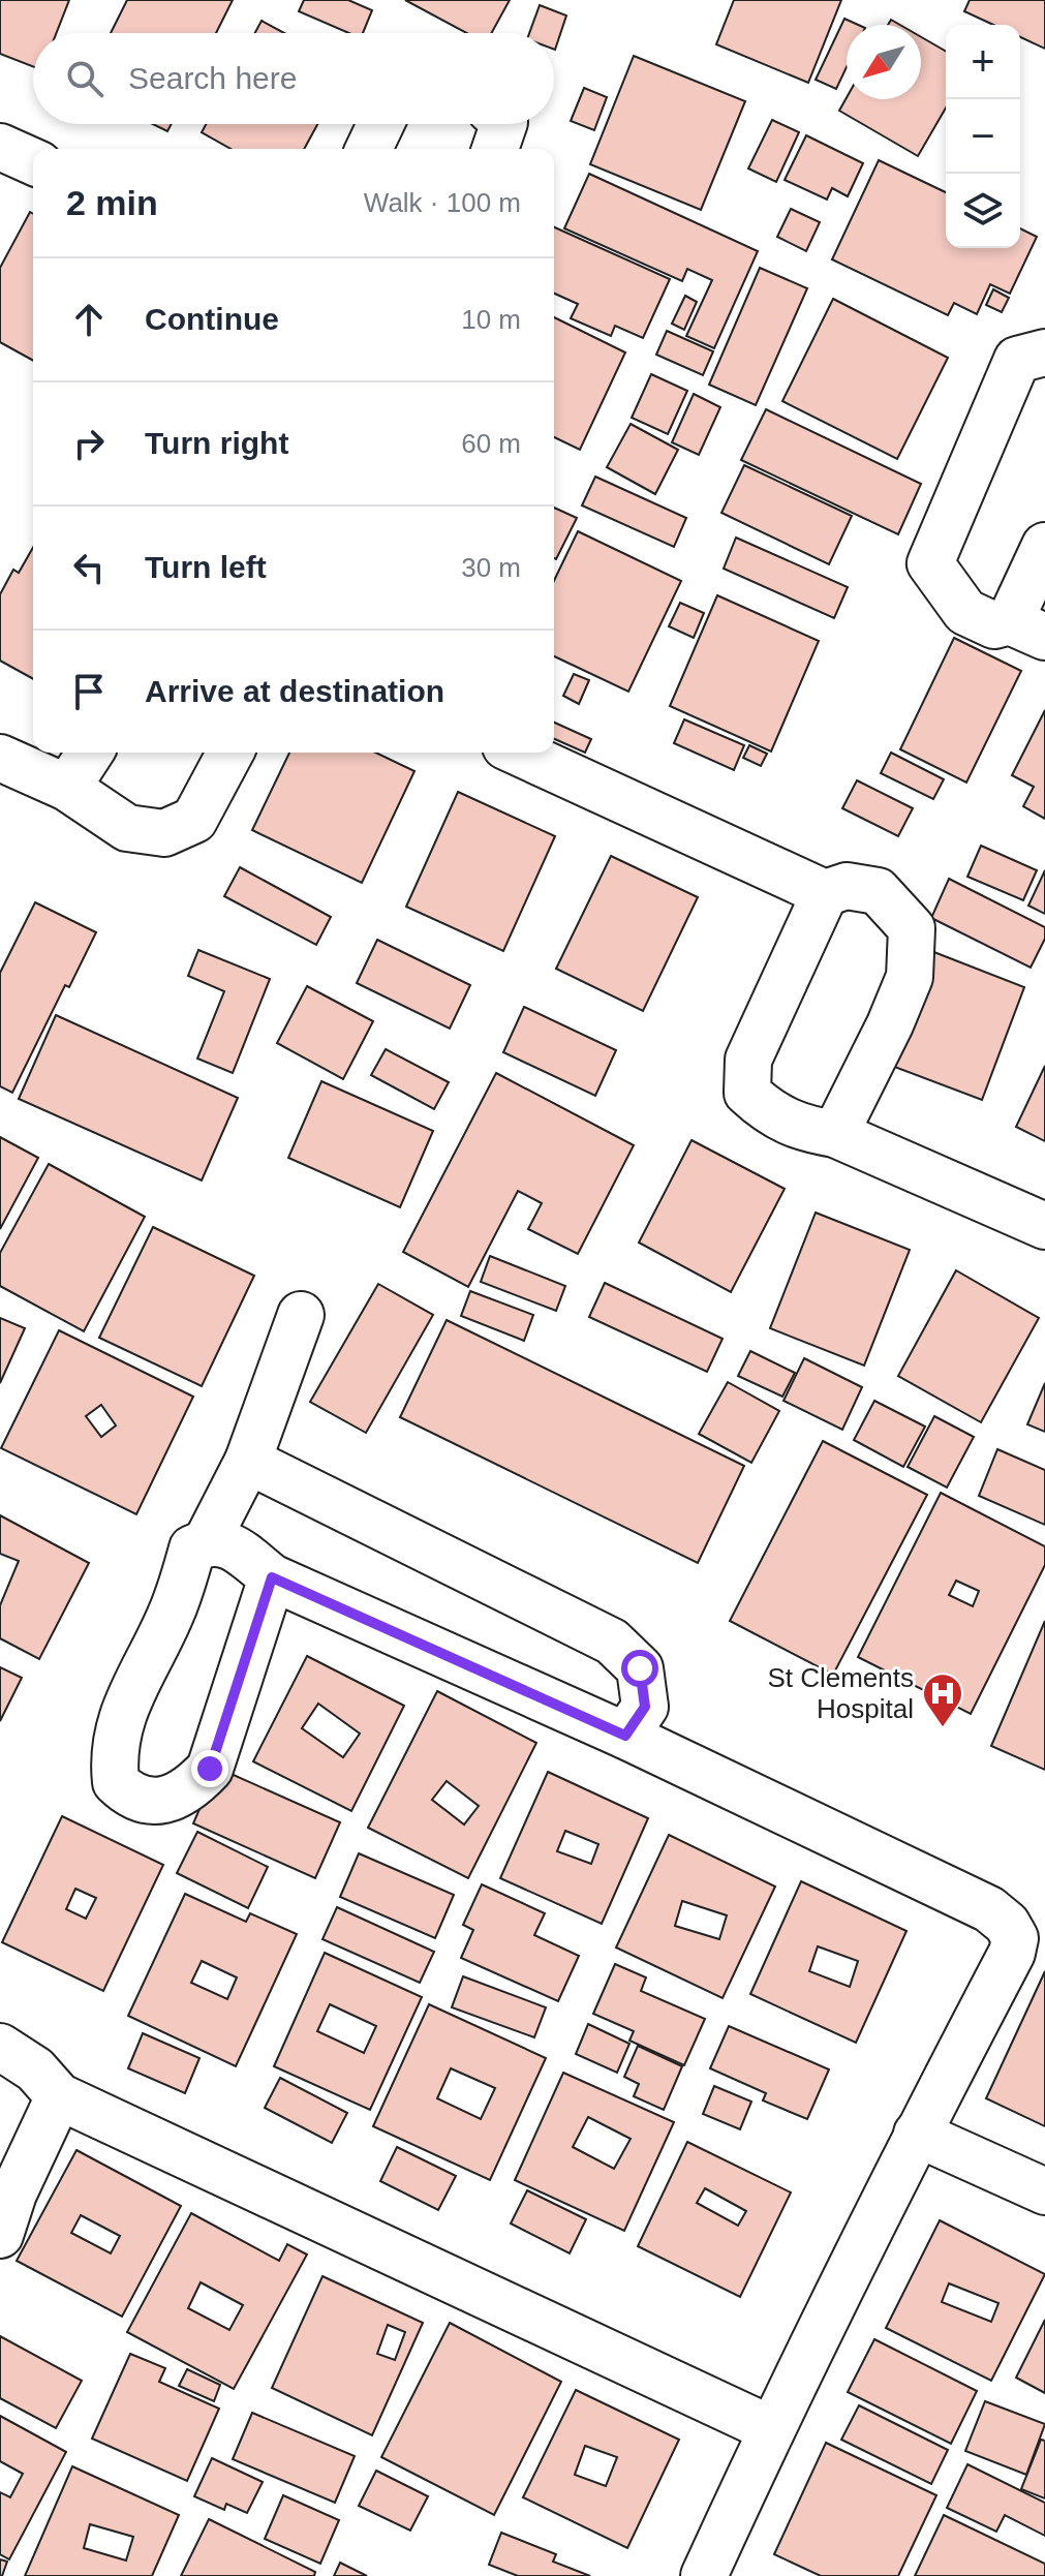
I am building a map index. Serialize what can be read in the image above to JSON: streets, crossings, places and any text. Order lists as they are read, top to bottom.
{
  "places": {
    "hospital": ["St Clements Hospital"]
  },
  "north": "bottom left",
  "page": {
    "map_buttons": ["+", "−"],
    "search": "Search here",
    "heading": ["2 min", "Walk · 100 m"],
    "list": [
      ["Continue", "10 m"],
      ["Turn right", "60 m"],
      ["Turn left", "30 m"],
      "Arrive at destination"
    ]
  }
}
